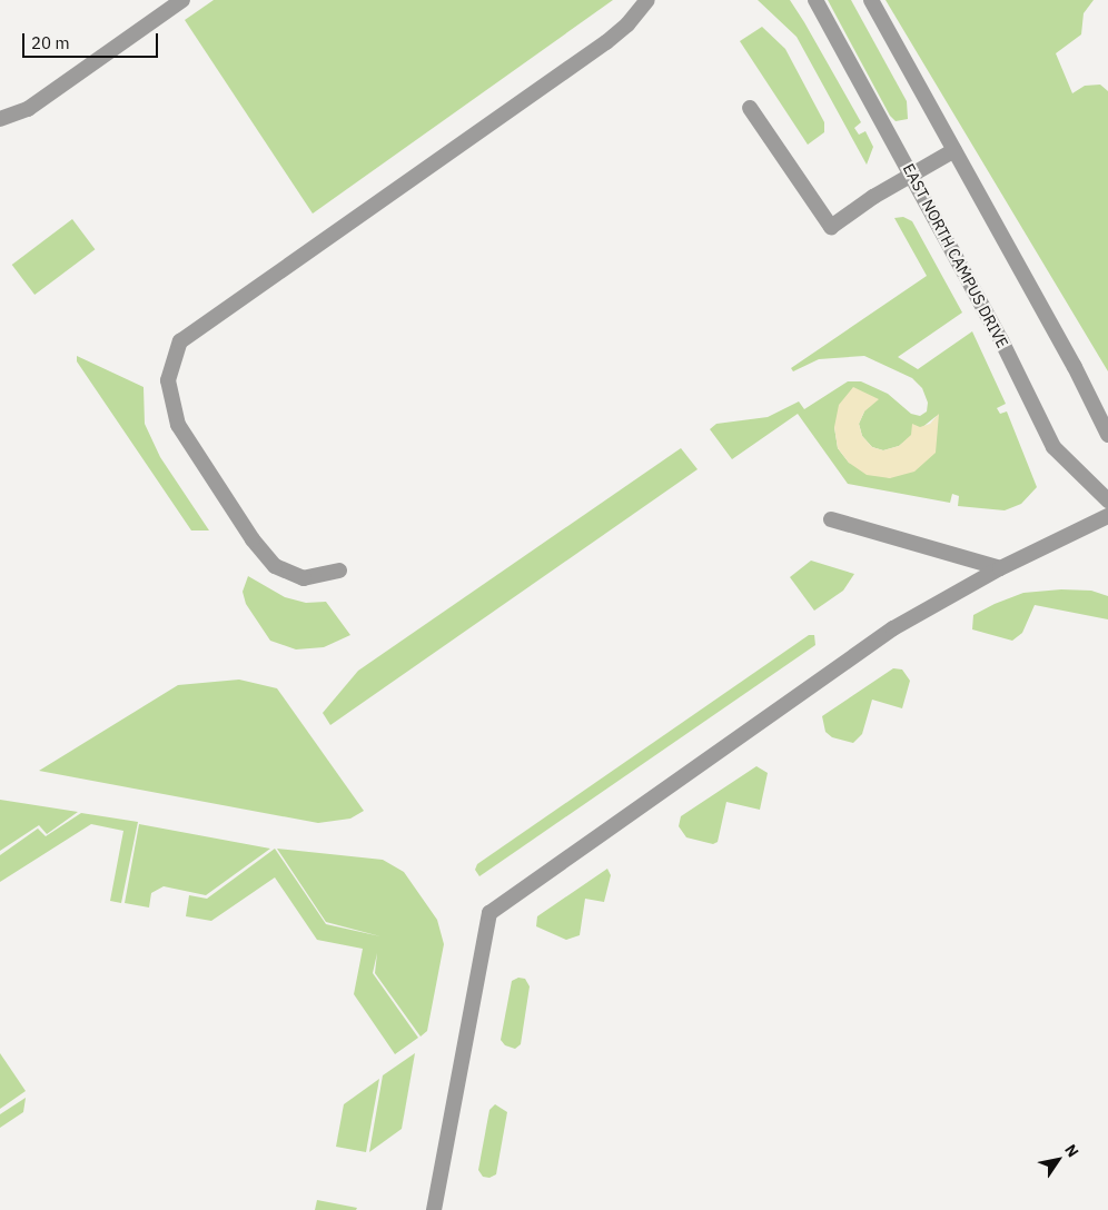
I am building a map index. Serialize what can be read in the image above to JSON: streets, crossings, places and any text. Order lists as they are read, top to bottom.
{
  "streets": {
    "street": ["EAST NORTH CAMPUS DRIVE"]
  },
  "scale_bar": "20 m",
  "north": "top right"
}
